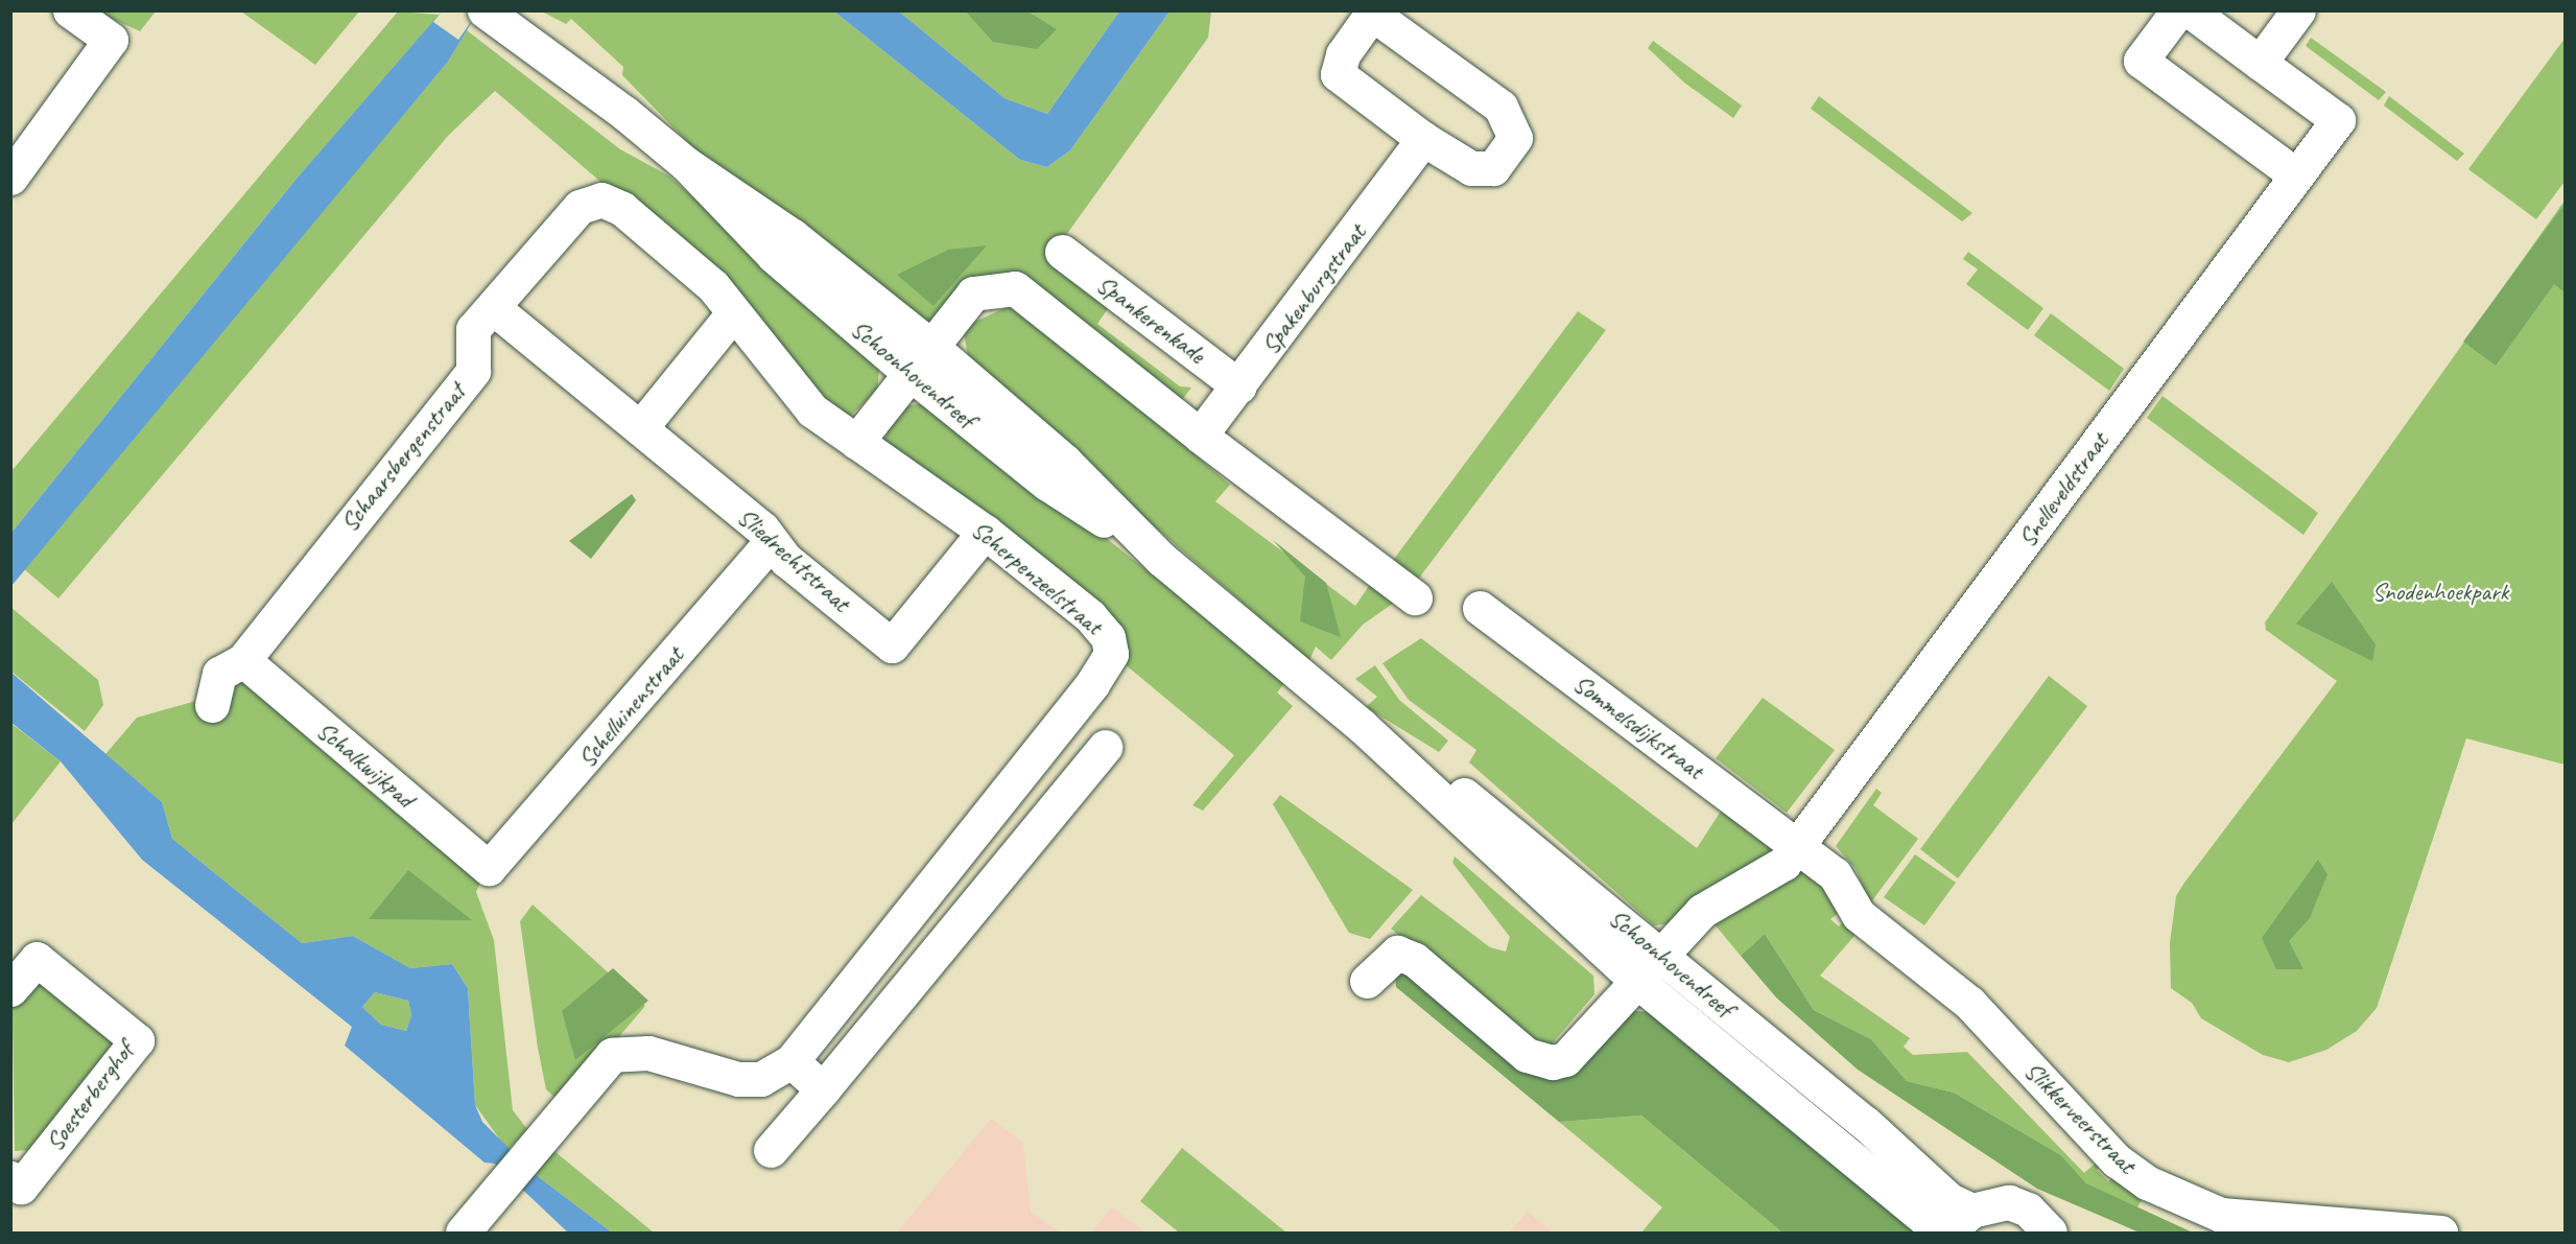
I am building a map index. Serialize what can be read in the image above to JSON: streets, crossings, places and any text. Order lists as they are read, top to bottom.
{
  "streets": {
    "street": [
      "Spakenburgstraat",
      "Spankerenkade",
      "Schoonhovendreef",
      "Schaarsbergenstraat",
      "Snelleveldstraat",
      "Sliedrechtstraat",
      "Scherpenzeelstraat",
      "Schelluinenstraat",
      "Sommelsdijkstraat",
      "Schalkwijkpad",
      "Soesterberghof",
      "Slikkerveerstraat"
    ]
  },
  "crossings": [
    ["Spakenburgstraat", "Spankerenkade"],
    ["Schoonhovendreef", "Snelleveldstraat"],
    ["Schaarsbergenstraat", "Sliedrechtstraat"],
    ["Schaarsbergenstraat", "Scherpenzeelstraat"],
    ["Schaarsbergenstraat", "Schalkwijkpad"],
    ["Snelleveldstraat", "Sommelsdijkstraat"],
    ["Snelleveldstraat", "Slikkerveerstraat"],
    ["Sliedrechtstraat", "Scherpenzeelstraat"],
    ["Sliedrechtstraat", "Schelluinenstraat"],
    ["Schelluinenstraat", "Schalkwijkpad"],
    ["Sommelsdijkstraat", "Slikkerveerstraat"]
  ],
  "parks": ["Snodenhoekpark"]
}
